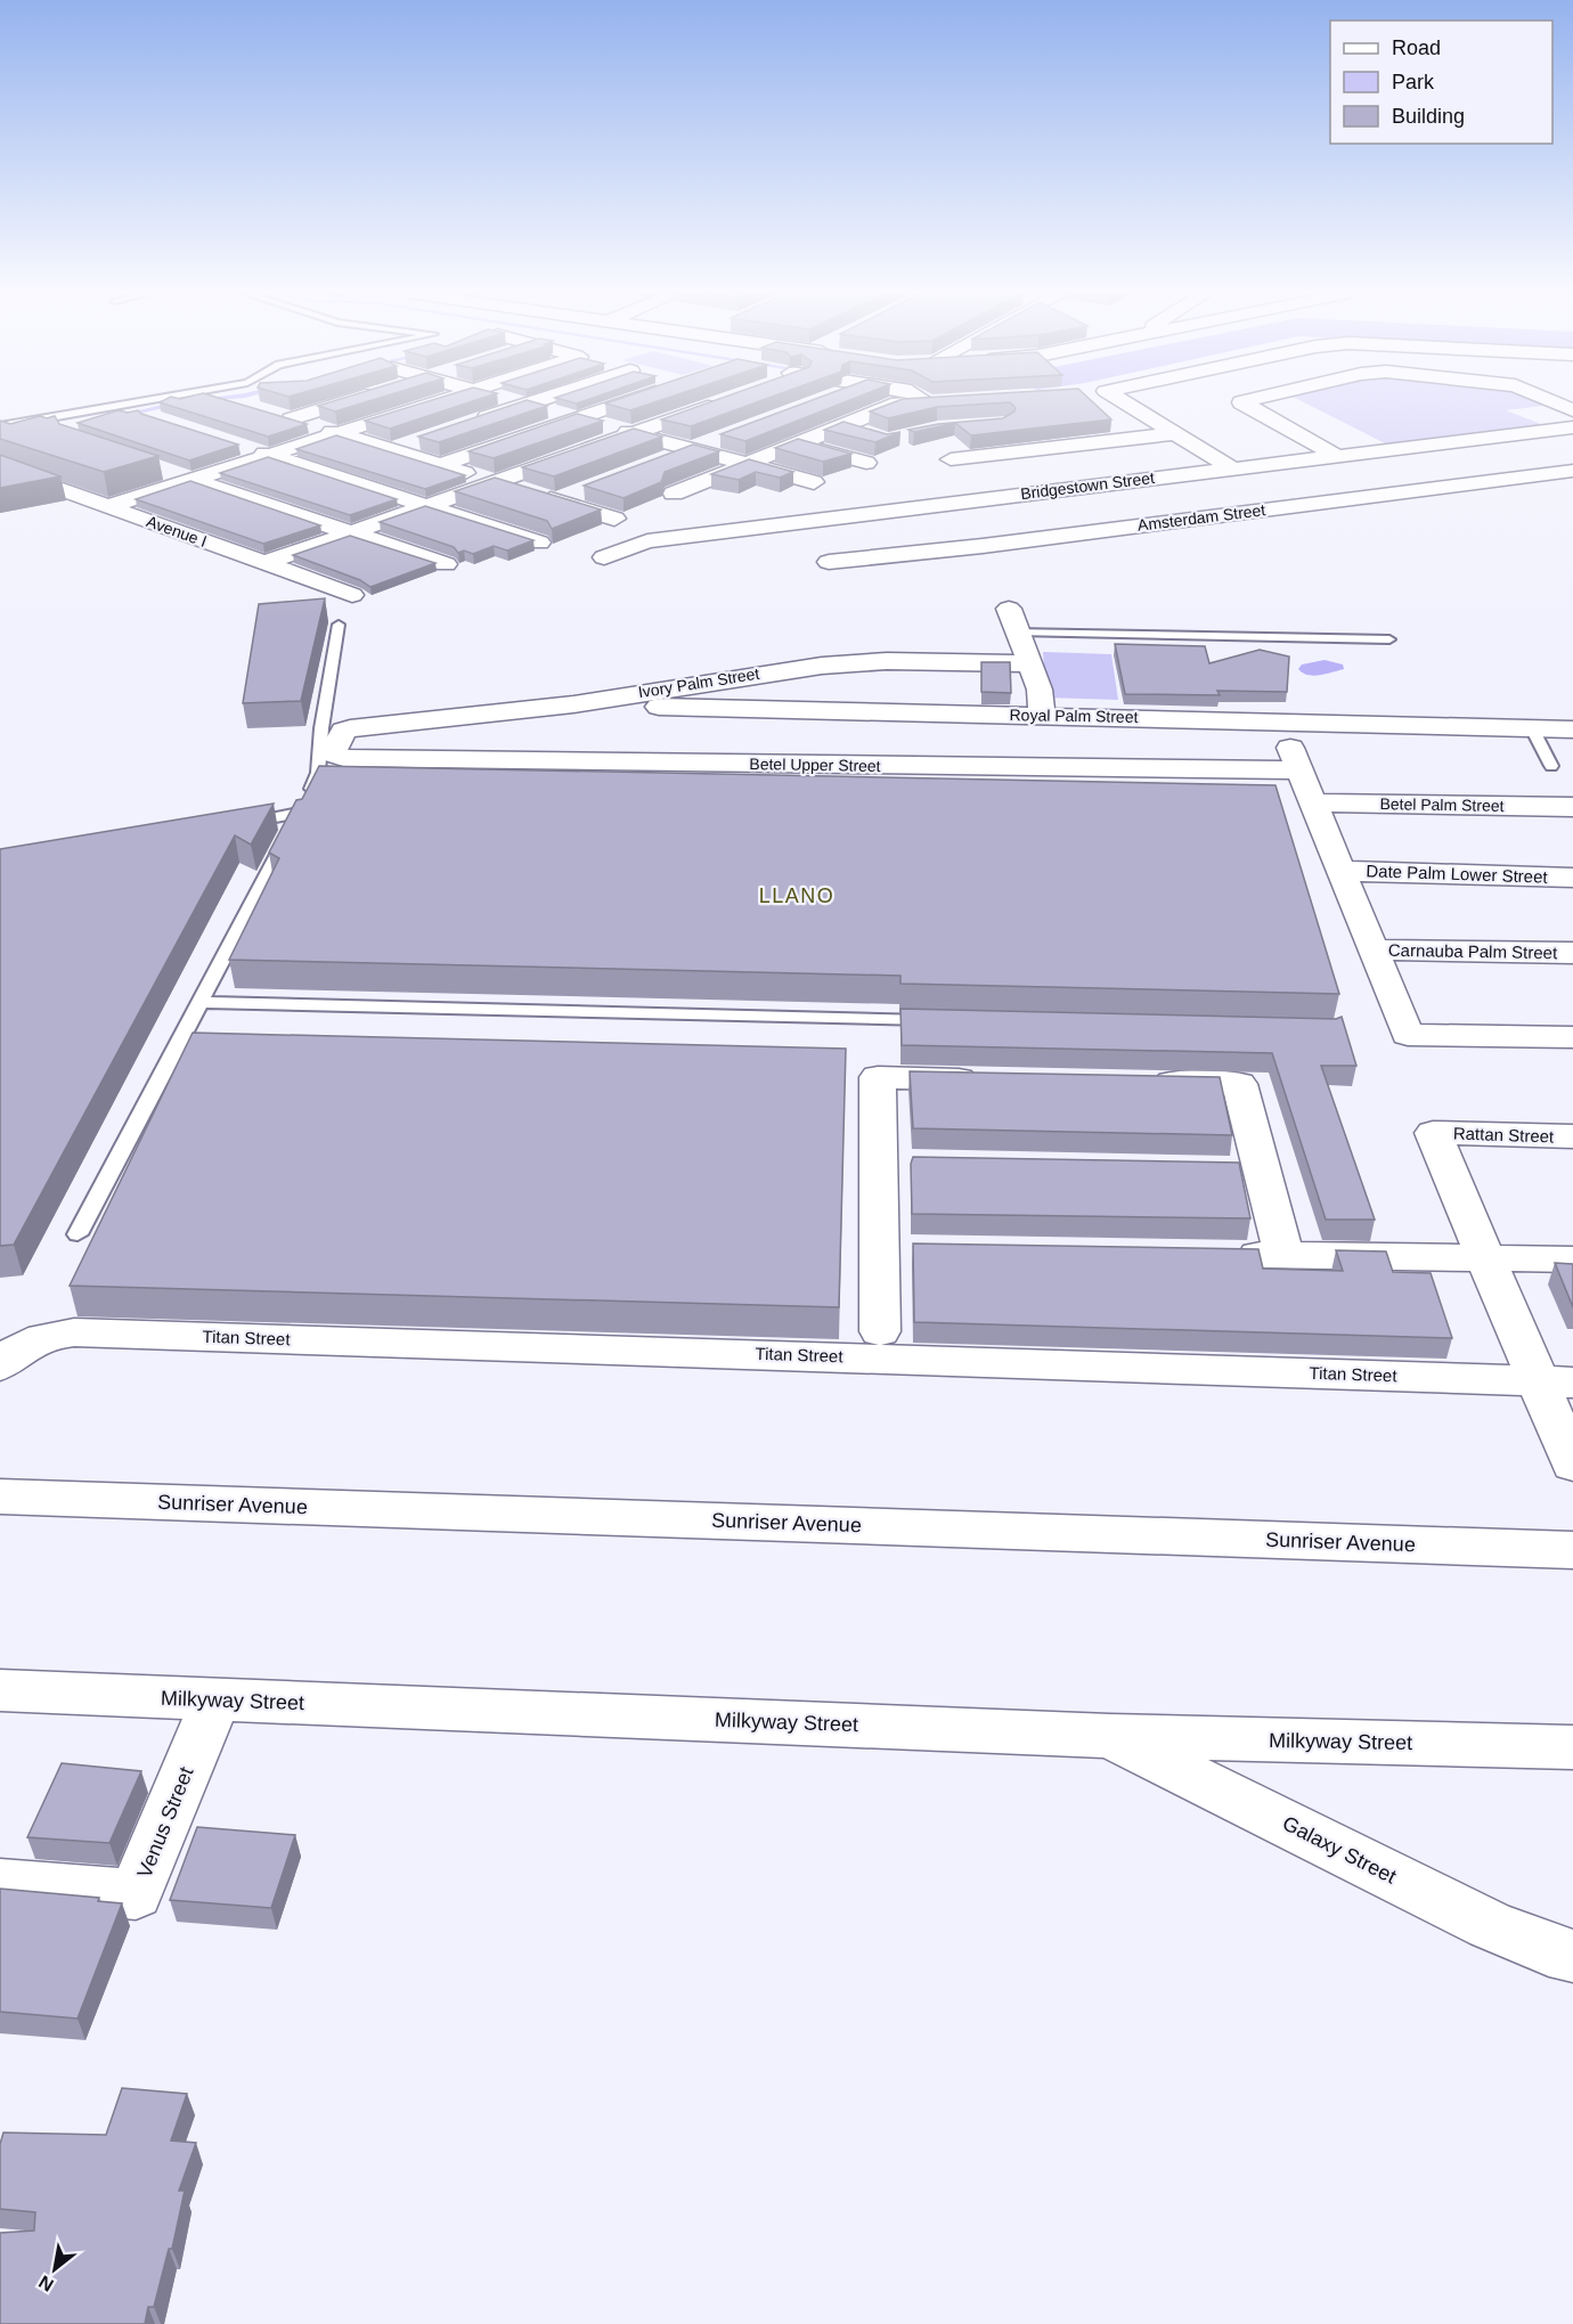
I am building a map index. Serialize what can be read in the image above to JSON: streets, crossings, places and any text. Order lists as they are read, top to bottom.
{
  "streets": {
    "street": [
      "Bridgestown Street",
      "Amsterdam Street",
      "Avenue I",
      "Ivory Palm Street",
      "Royal Palm Street",
      "Betel Upper Street",
      "Betel Palm Street",
      "Date Palm Lower Street",
      "Carnauba Palm Street",
      "Rattan Street",
      "Titan Street",
      "Sunriser Avenue",
      "Milkyway Street",
      "Venus Street",
      "Galaxy Street"
    ]
  },
  "crossings": [
    ["Ivory Palm Street", "Royal Palm Street"],
    ["Ivory Palm Street", "Betel Upper Street"],
    ["Milkyway Street", "Venus Street"],
    ["Milkyway Street", "Galaxy Street"]
  ],
  "districts": ["LLANO"],
  "legend": ["Road", "Park", "Building"],
  "north": "bottom left"
}
